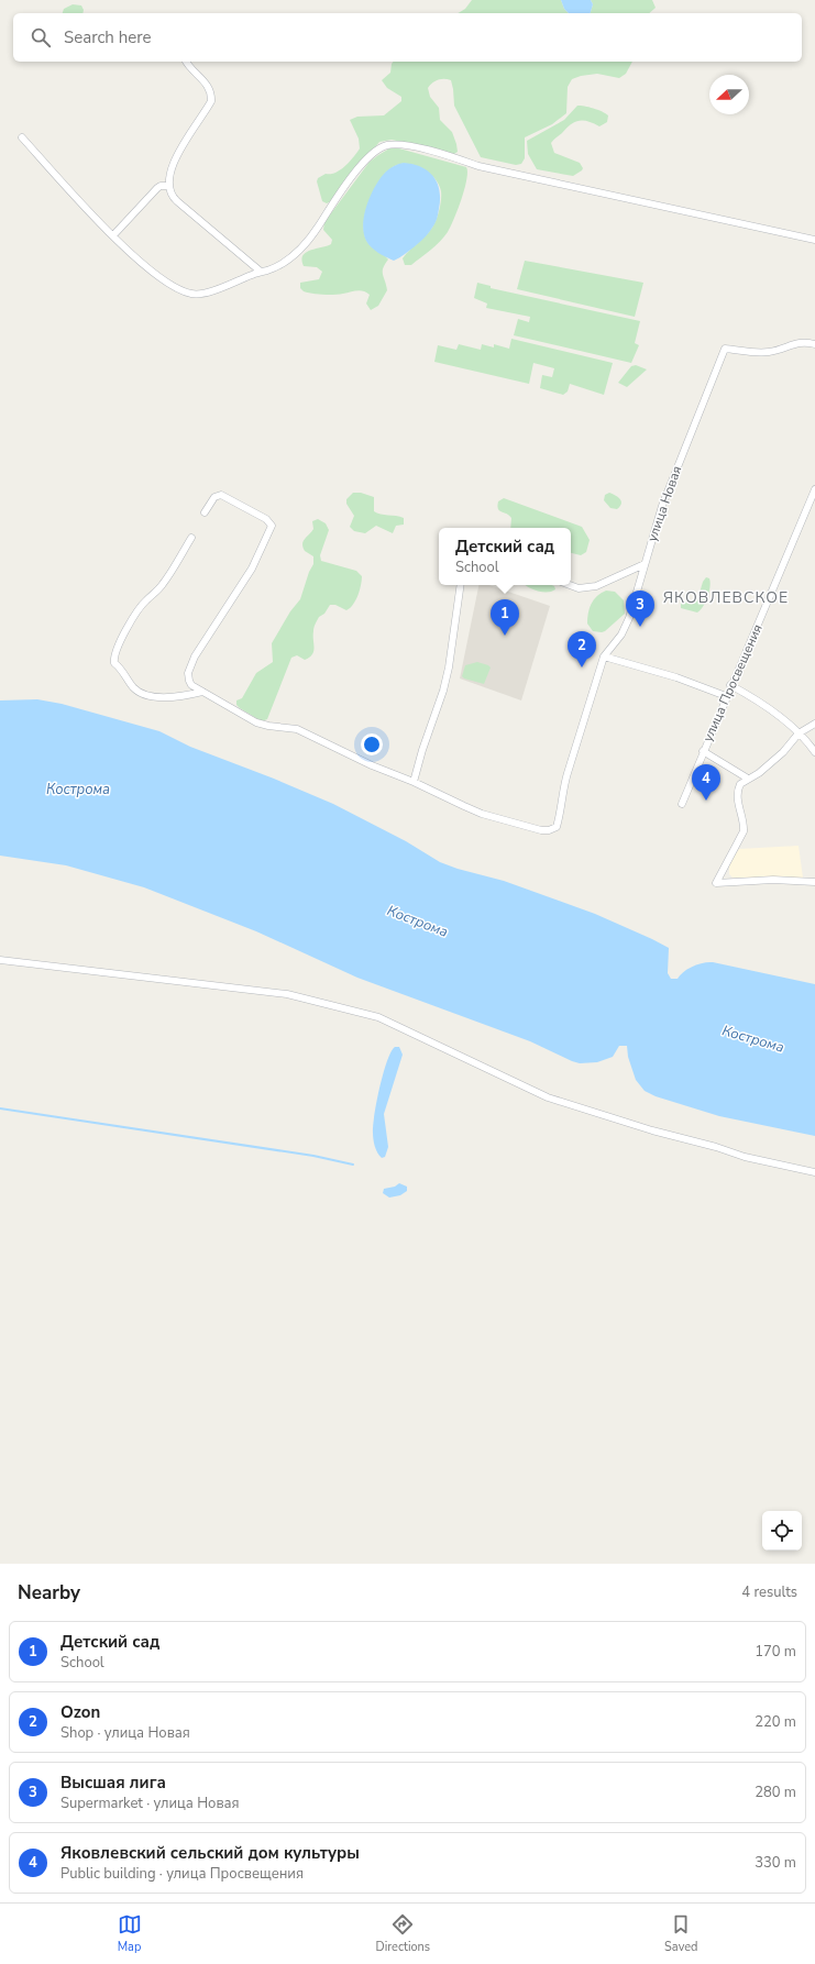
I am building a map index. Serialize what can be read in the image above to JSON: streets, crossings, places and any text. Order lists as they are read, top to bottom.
{
  "streets": {
    "street": ["улица Новая", "улица Просвещения"]
  },
  "districts": ["ЯКОВЛЕВСКОЕ"],
  "water": ["Кострома"],
  "north": "left",
  "page": {
    "search": "Search here",
    "popup": ["Детский сад", "School"],
    "pins": [
      "3",
      "1",
      "2",
      "4"
    ],
    "heading": ["Nearby", "4 results"],
    "list": [
      {
        "mark": "1",
        "name": "Детский сад",
        "note": "School",
        "value": "170 m"
      },
      {
        "mark": "2",
        "name": "Ozon",
        "note": "Shop · улица Новая",
        "value": "220 m"
      },
      {
        "mark": "3",
        "name": "Высшая лига",
        "note": "Supermarket · улица Новая",
        "value": "280 m"
      },
      {
        "mark": "4",
        "name": "Яковлевский сельский дом культуры",
        "note": "Public building · улица Просвещения",
        "value": "330 m"
      }
    ],
    "nav": ["Map", "Directions", "Saved"]
  }
}
